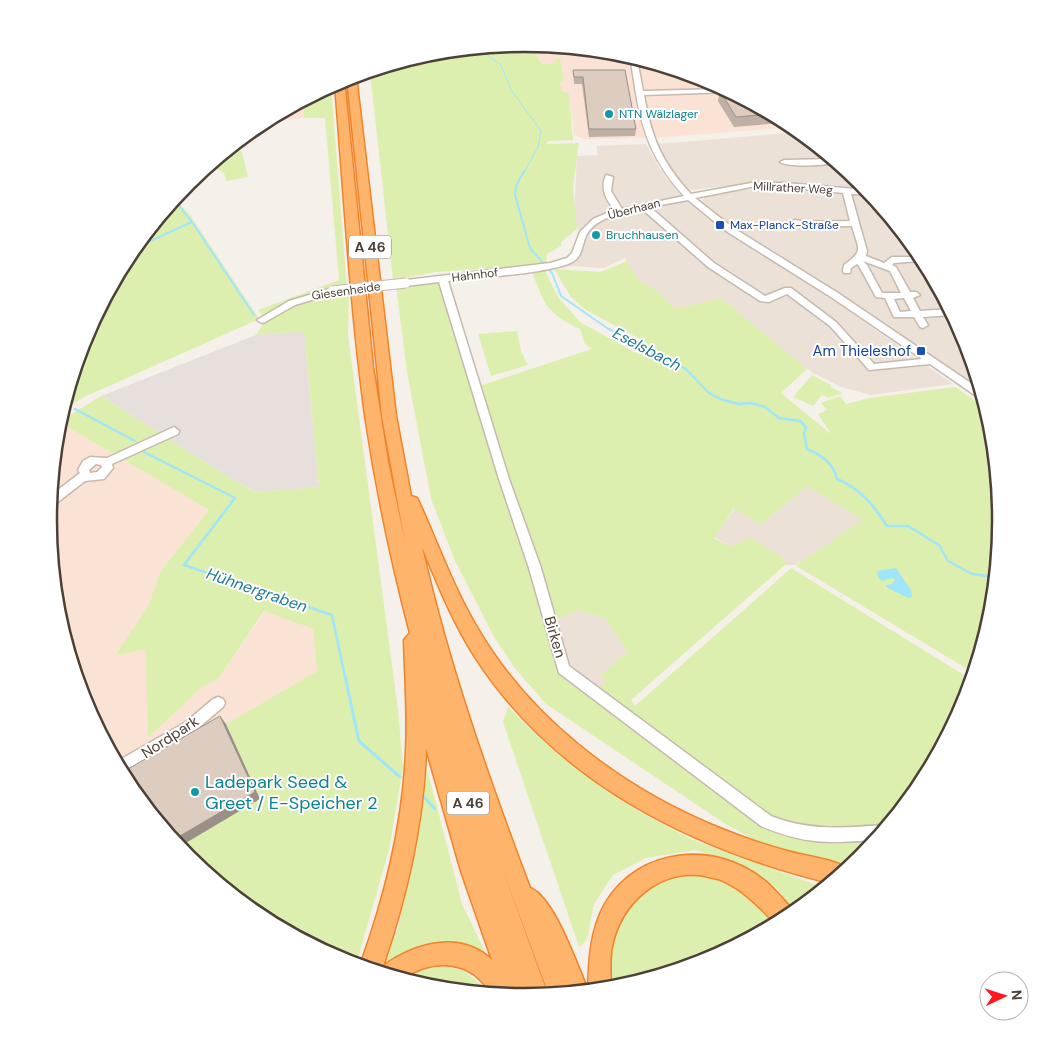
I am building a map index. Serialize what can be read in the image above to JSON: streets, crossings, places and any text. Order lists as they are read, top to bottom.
{
  "streets": {
    "highway": ["A 46"],
    "street": [
      "Millrather Weg",
      "Überhaan",
      "Hahnhof",
      "Giesenheide",
      "Birken",
      "Nordpark"
    ]
  },
  "crossings": [
    ["Millrather Weg", "Überhaan"],
    ["Überhaan", "Hahnhof"],
    ["Hahnhof", "Giesenheide"],
    ["Hahnhof", "Birken"]
  ],
  "water": ["Eselsbach", "Hühnergraben"],
  "places": {
    "other": ["NTN Wälzlager", "Bruchhausen", "Ladepark Seed & Greet / E-Speicher 2"],
    "transit": ["Max-Planck-Straße", "Am Thieleshof"]
  },
  "north": "right"
}
